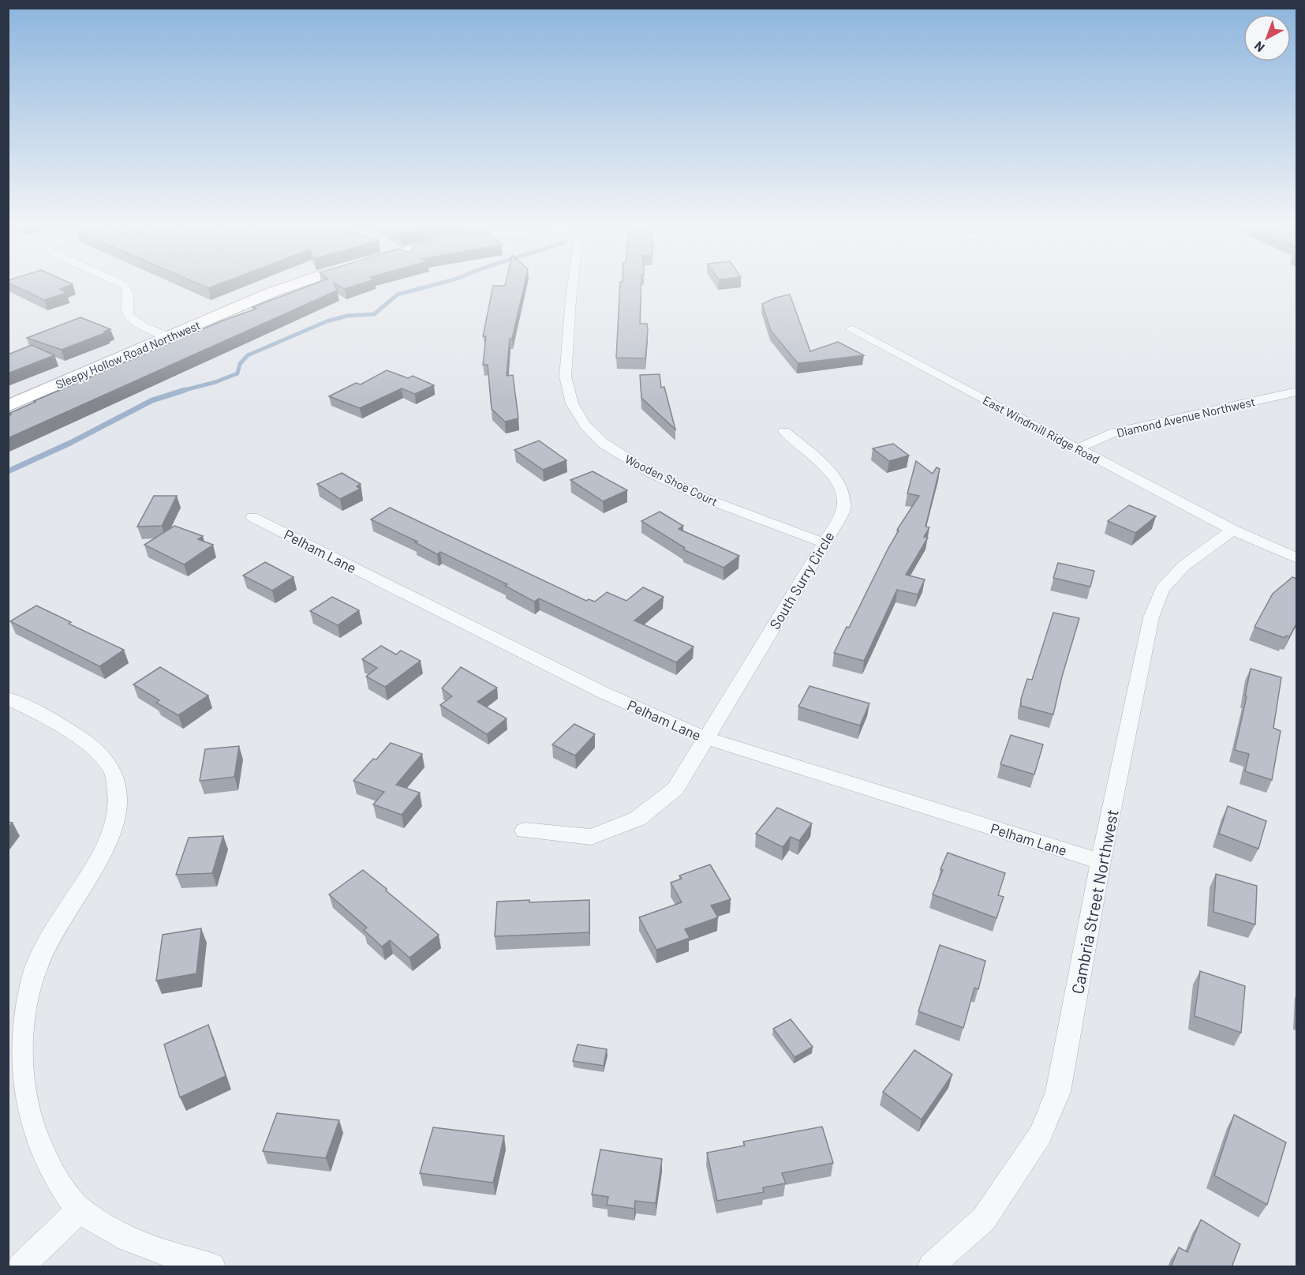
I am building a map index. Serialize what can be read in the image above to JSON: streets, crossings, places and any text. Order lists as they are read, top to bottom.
{
  "streets": {
    "street": [
      "Sleepy Hollow Road Northwest",
      "Diamond Avenue Northwest",
      "East Windmill Ridge Road",
      "Wooden Shoe Court",
      "Pelham Lane",
      "South Surry Circle",
      "Cambria Street Northwest"
    ]
  },
  "crossings": [
    ["Diamond Avenue Northwest", "East Windmill Ridge Road"],
    ["East Windmill Ridge Road", "Cambria Street Northwest"],
    ["Wooden Shoe Court", "South Surry Circle"],
    ["Pelham Lane", "South Surry Circle"],
    ["Pelham Lane", "Cambria Street Northwest"]
  ],
  "north": "bottom left"
}
